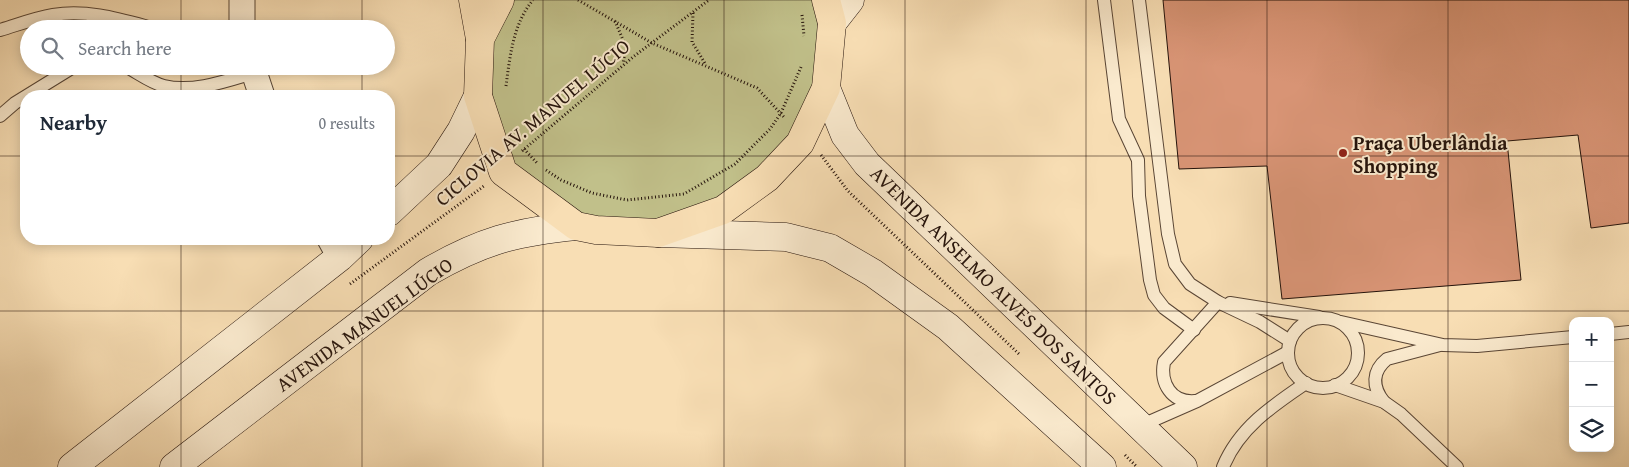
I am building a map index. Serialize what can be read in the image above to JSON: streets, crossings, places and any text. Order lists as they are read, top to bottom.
{
  "streets": {
    "main road": ["AVENIDA ANSELMO ALVES DOS SANTOS", "AVENIDA MANUEL LÚCIO"],
    "path": ["CICLOVIA AV. MANUEL LÚCIO"]
  },
  "places": ["Praça Uberlândia Shopping"],
  "page": {
    "search": "Search here",
    "heading": ["Nearby", "0 results"],
    "map_buttons": ["+", "−"]
  }
}
